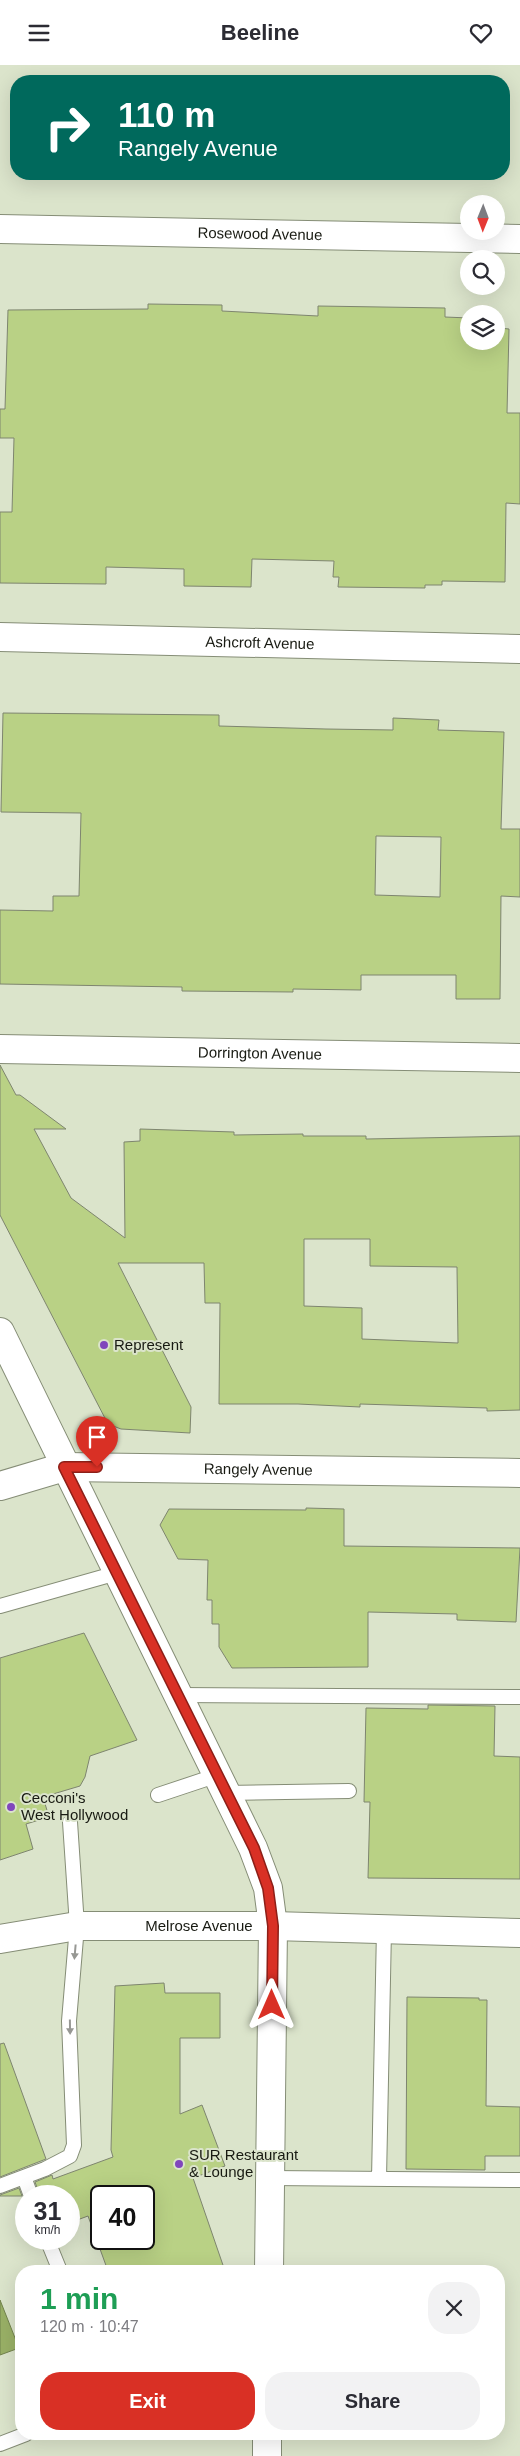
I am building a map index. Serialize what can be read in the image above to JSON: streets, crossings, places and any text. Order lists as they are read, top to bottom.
{
  "streets": {
    "street": [
      "Rosewood Avenue",
      "Ashcroft Avenue",
      "Dorrington Avenue",
      "Rangely Avenue",
      "Melrose Avenue"
    ]
  },
  "places": ["Represent", "Cecconi's West Hollywood", "SUR Restaurant & Lounge"],
  "north": "bottom",
  "page": {
    "header": "Beeline",
    "turn": ["110 m", "Rangely Avenue"],
    "speed": "31 km/h",
    "limit": "40",
    "heading": ["1 min", "120 m · 10:47"],
    "buttons": ["Exit", "Share"]
  }
}
